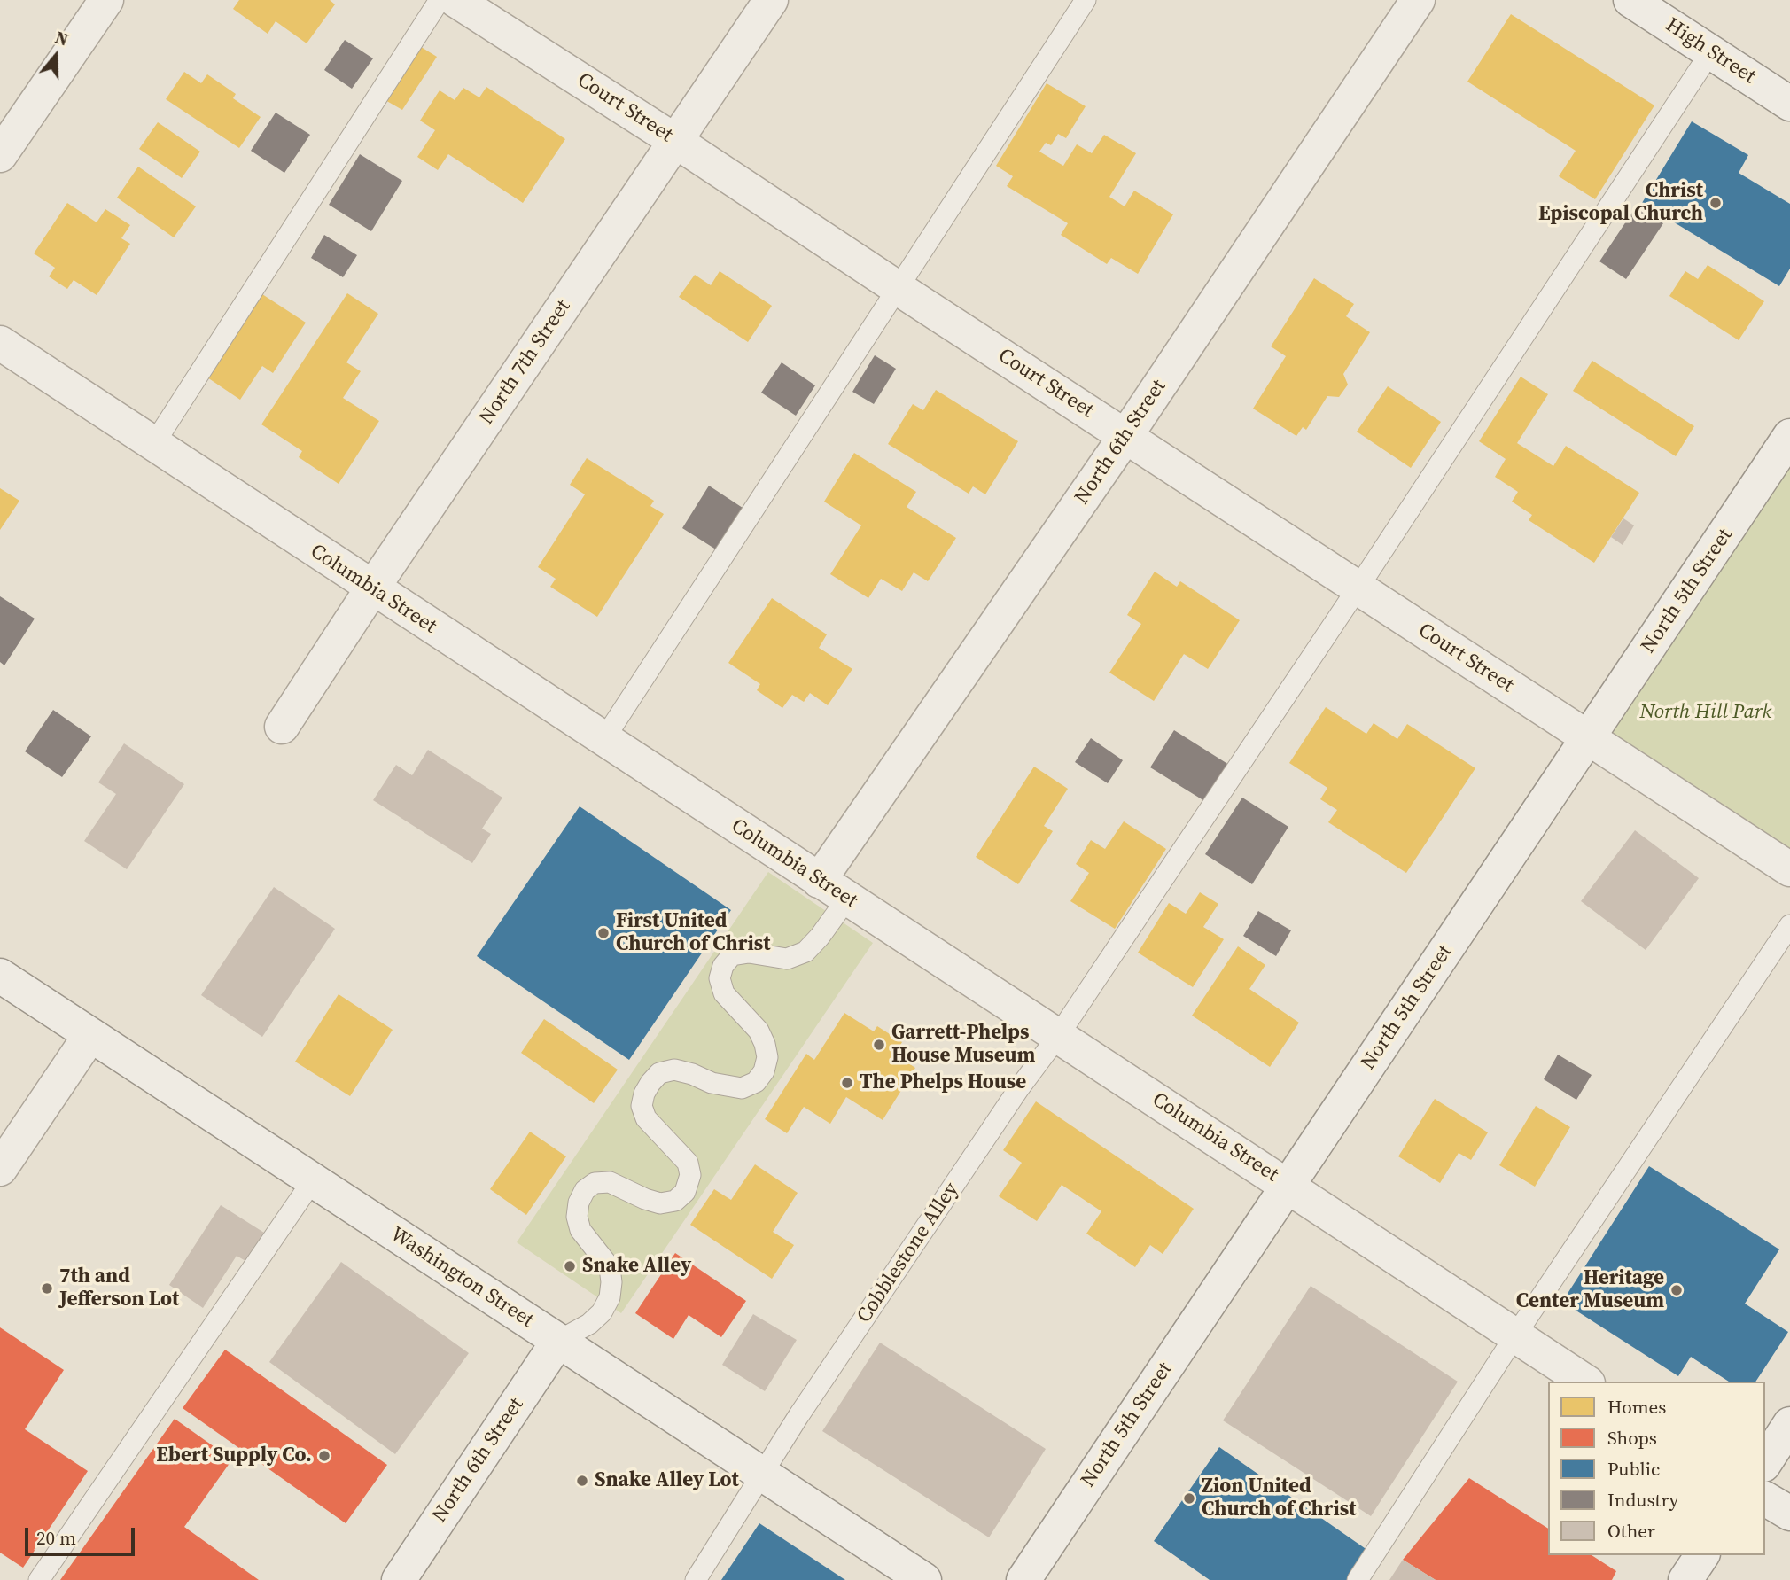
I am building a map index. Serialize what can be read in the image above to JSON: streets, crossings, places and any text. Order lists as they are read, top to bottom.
{
  "streets": {
    "street": [
      "High Street",
      "Court Street",
      "North 7th Street",
      "North 6th Street",
      "Columbia Street",
      "North 5th Street",
      "Washington Street"
    ],
    "lane": ["Cobblestone Alley"]
  },
  "crossings": [
    ["High Street", "Cobblestone Alley"],
    ["Court Street", "North 7th Street"],
    ["Court Street", "North 6th Street"],
    ["Court Street", "North 5th Street"],
    ["Court Street", "Cobblestone Alley"],
    ["North 7th Street", "Columbia Street"],
    ["North 6th Street", "Columbia Street"],
    ["North 6th Street", "Washington Street"],
    ["Columbia Street", "North 5th Street"],
    ["Columbia Street", "Cobblestone Alley"],
    ["Cobblestone Alley", "Washington Street"]
  ],
  "parks": ["North Hill Park"],
  "places": [
    "Christ Episcopal Church",
    "First United Church of Christ",
    "Garrett-Phelps House Museum",
    "The Phelps House",
    "Snake Alley",
    "7th and Jefferson Lot",
    "Heritage Center Museum",
    "Ebert Supply Co.",
    "Snake Alley Lot",
    "Zion United Church of Christ"
  ],
  "legend": [
    "Homes",
    "Shops",
    "Public",
    "Industry",
    "Other"
  ],
  "scale_bar": "20 m",
  "north": "top"
}
